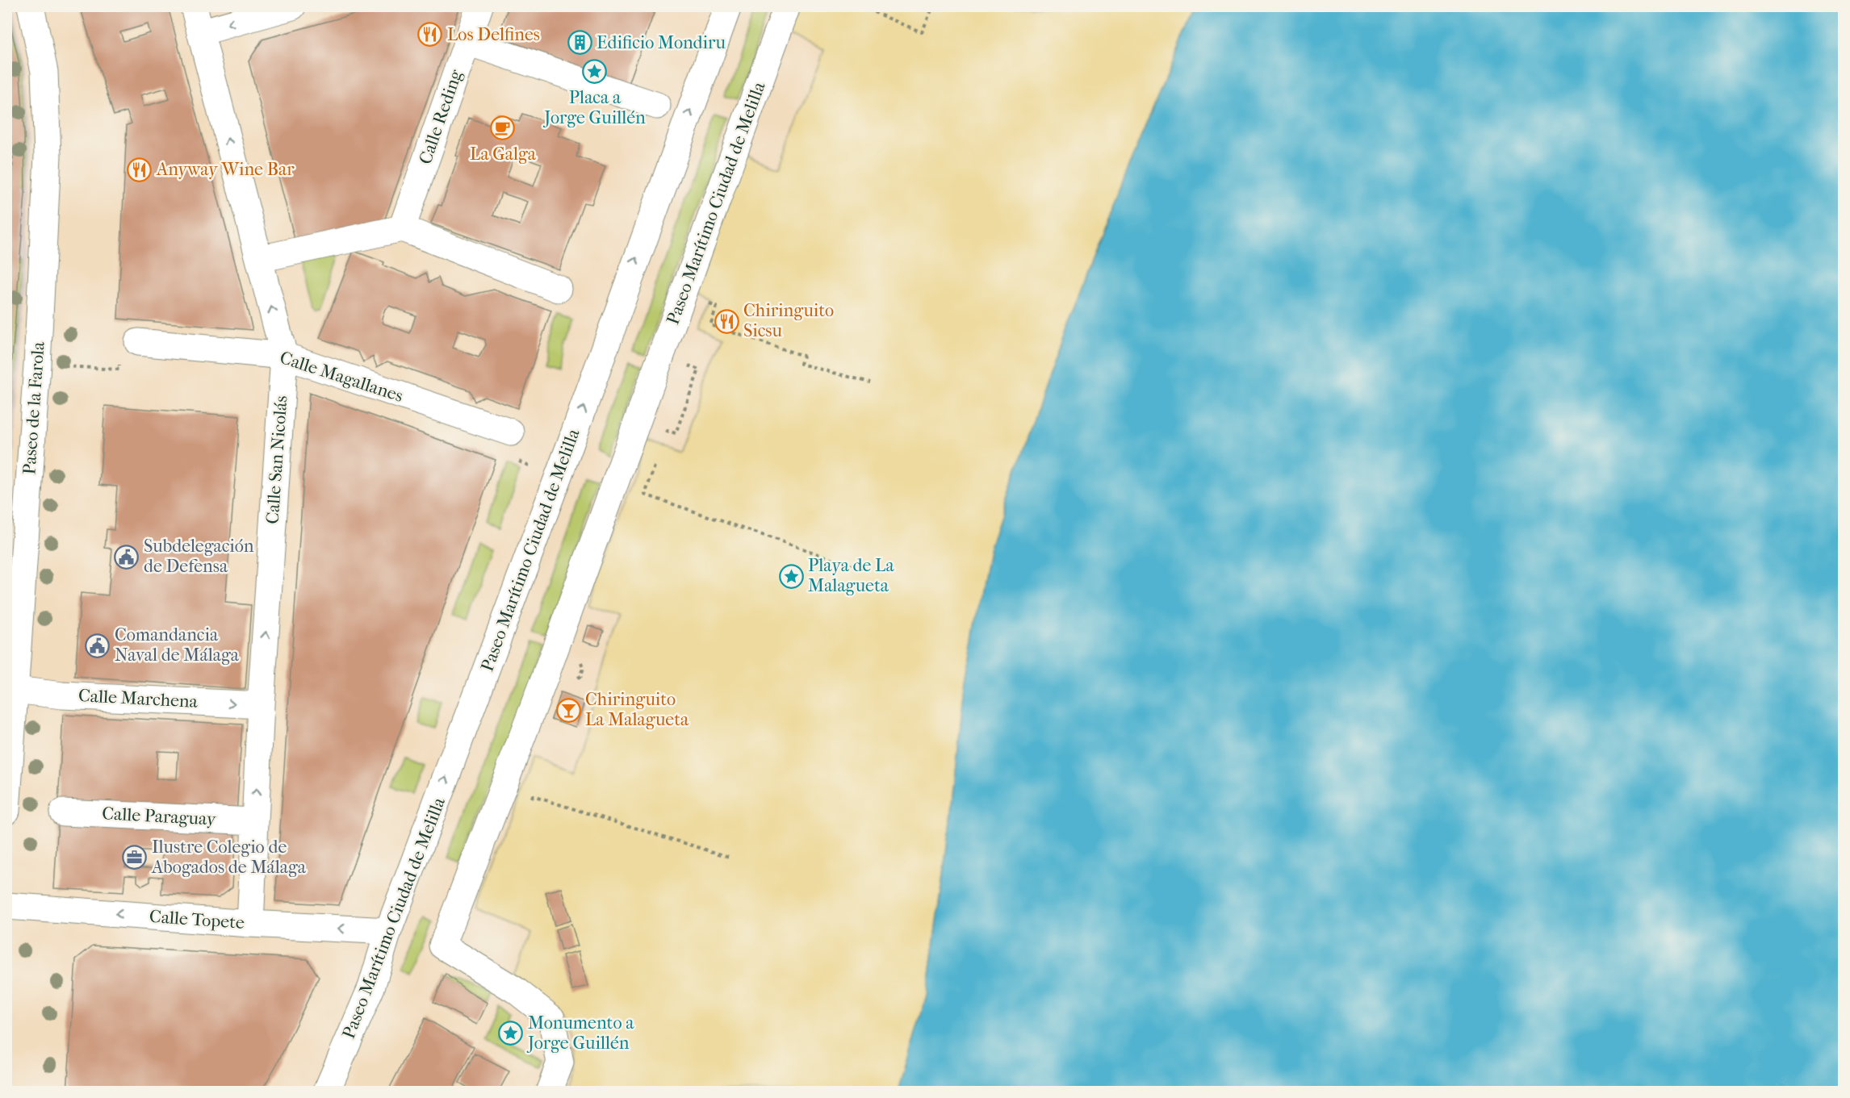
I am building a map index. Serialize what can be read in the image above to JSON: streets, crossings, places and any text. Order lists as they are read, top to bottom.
{
  "streets": {
    "street": [
      "Calle Reding",
      "Paseo Marítimo Ciudad de Melilla",
      "Calle Magallanes",
      "Paseo de la Farola",
      "Calle San Nicolás",
      "Calle Marchena",
      "Calle Paraguay",
      "Calle Topete"
    ]
  },
  "crossings": [
    ["Paseo Marítimo Ciudad de Melilla", "Calle Topete"],
    ["Calle Magallanes", "Calle San Nicolás"],
    ["Paseo de la Farola", "Calle Marchena"],
    ["Calle San Nicolás", "Calle Marchena"],
    ["Calle San Nicolás", "Calle Paraguay"],
    ["Calle San Nicolás", "Calle Topete"]
  ],
  "one_way": ["Calle San Nicolás", "Calle Marchena", "Calle Topete"],
  "places": {
    "restaurant": ["Los Delfines", "Anyway Wine Bar", "Chiringuito Sicsu"],
    "building": ["Edificio Mondiru"],
    "place": ["Placa a Jorge Guillén", "Playa de La Malagueta", "Monumento a Jorge Guillén"],
    "cafe": ["La Galga"],
    "public building": ["Subdelegación de Defensa", "Comandancia Naval de Málaga"],
    "bar": ["Chiringuito La Malagueta"],
    "office": ["Ilustre Colegio de Abogados de Málaga"]
  }
}
